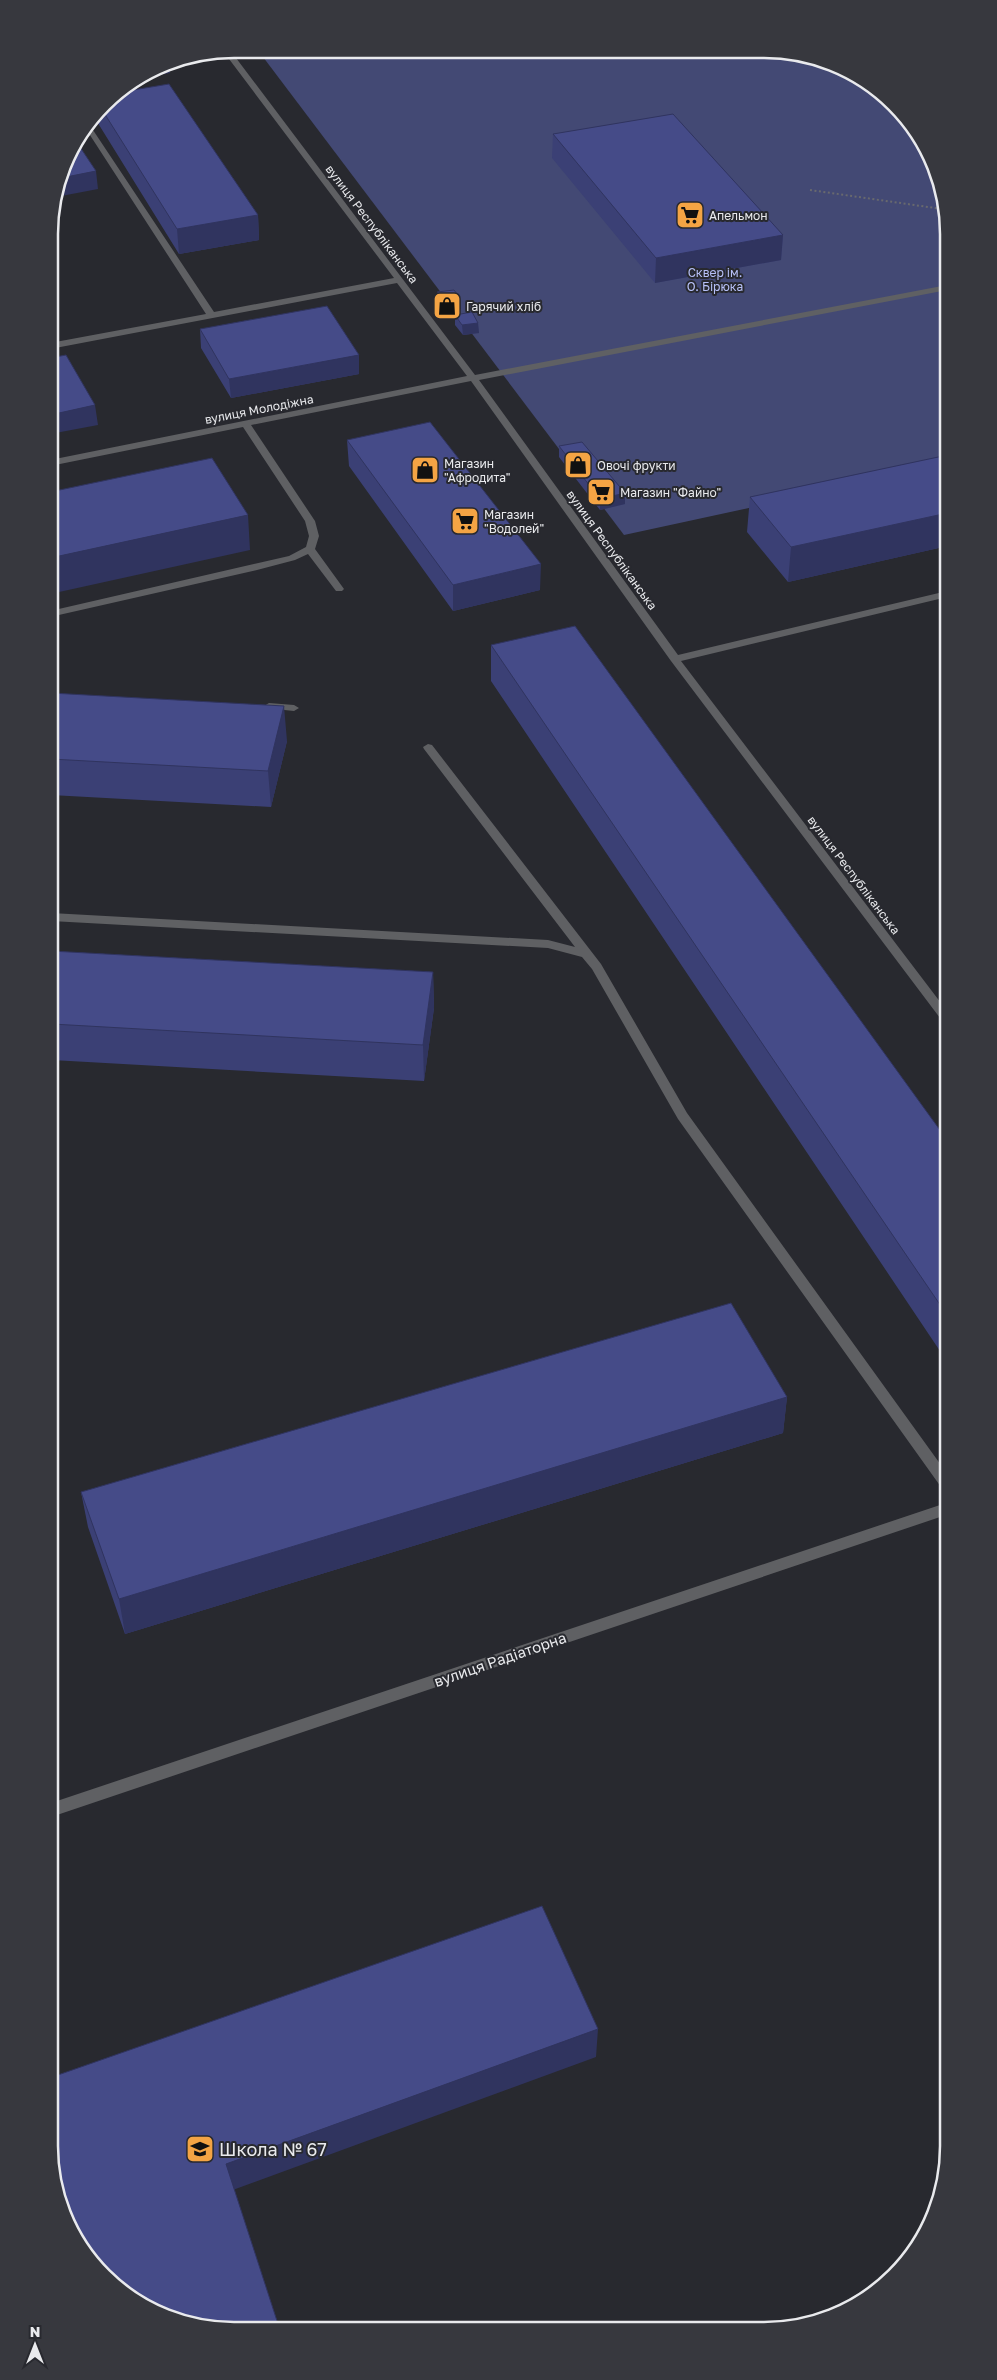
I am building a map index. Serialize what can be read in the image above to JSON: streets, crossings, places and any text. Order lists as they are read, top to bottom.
{
  "streets": {
    "street": ["вулиця Республіканська", "вулиця Молодіжна", "вулиця Радіаторна"]
  },
  "crossings": [
    ["вулиця Республіканська", "вулиця Молодіжна"]
  ],
  "parks": ["Сквер ім. О. Бірюка"],
  "places": {
    "supermarket": ["Апельмон", "Магазин \"Файно\"", "Магазин \"Водолей\""],
    "shop": ["Гарячий хліб", "Овочі фрукти", "Магазин \"Афродита\""],
    "school or university": ["Школа № 67"]
  },
  "north": "top"
}
